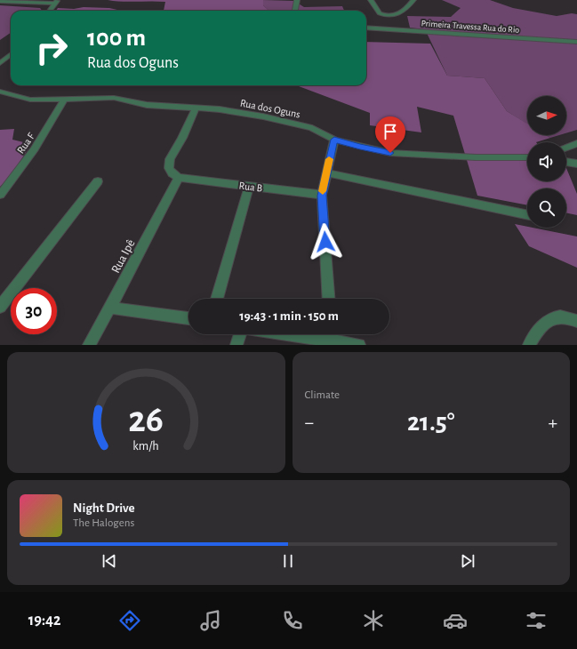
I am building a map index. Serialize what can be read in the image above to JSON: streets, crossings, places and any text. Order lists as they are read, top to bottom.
{
  "streets": {
    "street": [
      "Primeira Travessa Rua do Rio",
      "Rua dos Oguns",
      "Rua F",
      "Rua B",
      "Rua Ipê"
    ]
  },
  "crossings": [
    ["Rua dos Oguns", "Rua F"],
    ["Rua B", "Rua Ipê"]
  ],
  "north": "right",
  "page": {
    "turn": ["100 m", "Rua dos Oguns"],
    "limit": "30",
    "trip": "19:43 · 1 min · 150 m",
    "tile": "Climate",
    "heat": ["−", "21.5°", "+"],
    "song": ["Night Drive", "The Halogens"],
    "tabs": "19:42",
    "gauge": ["26", "km/h"]
  }
}
